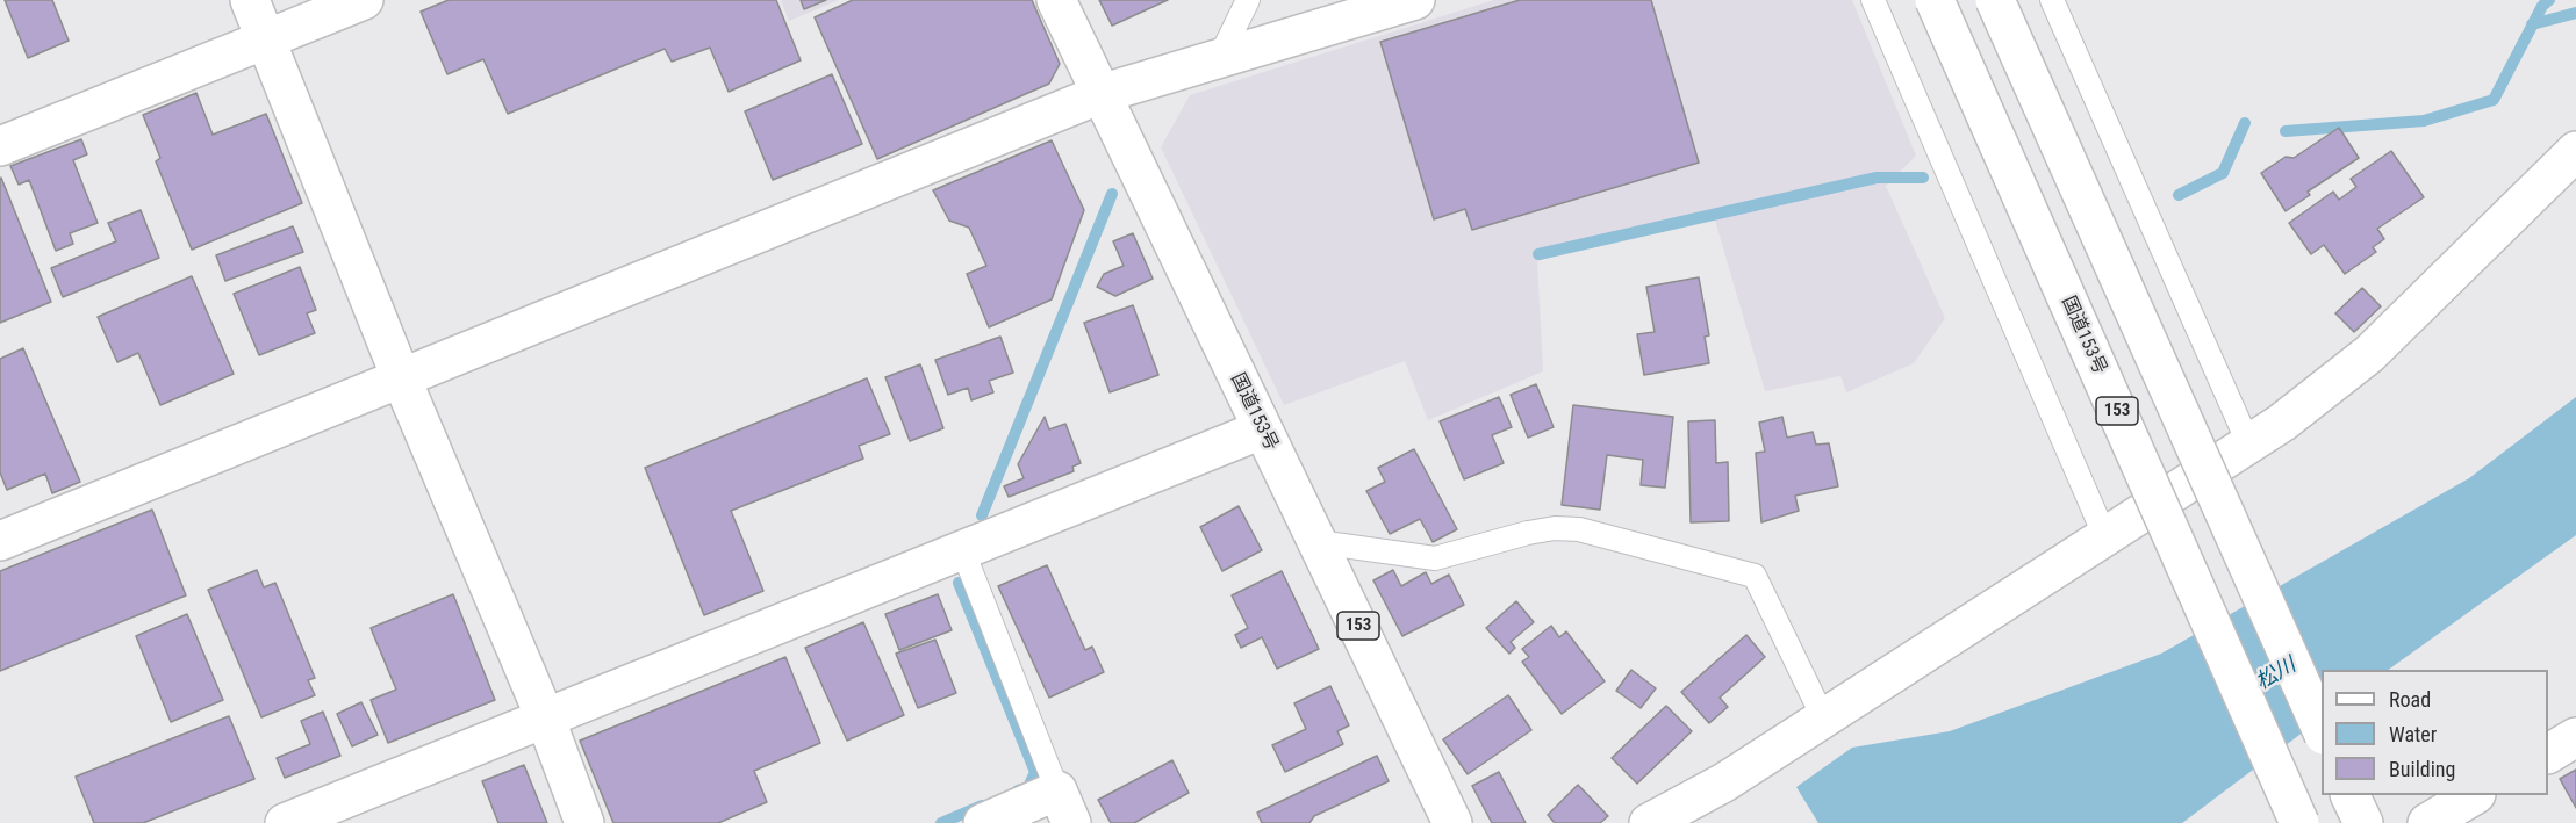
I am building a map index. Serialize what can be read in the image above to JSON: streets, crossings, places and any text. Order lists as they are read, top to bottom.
{
  "streets": {
    "main road": ["国道153号", "153"]
  },
  "water": ["松川"],
  "legend": ["Road", "Water", "Building"]
}
